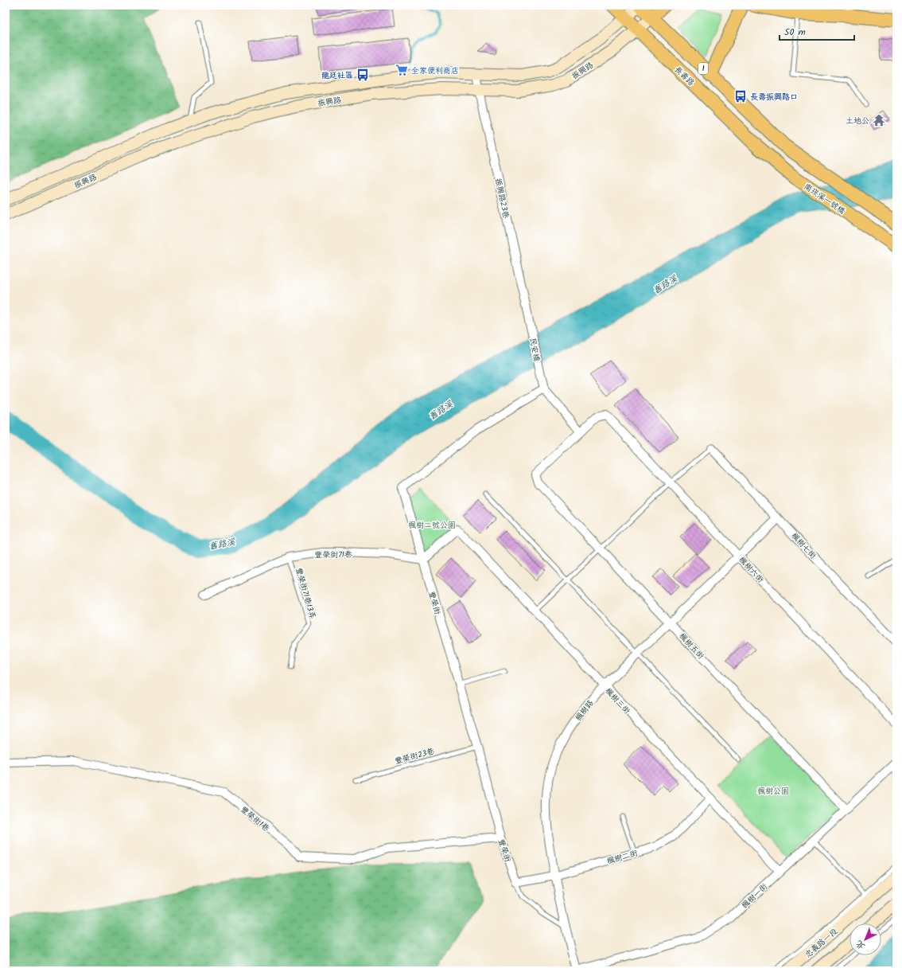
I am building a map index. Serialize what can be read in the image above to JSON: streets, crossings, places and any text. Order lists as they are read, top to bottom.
{
  "streets": {
    "main road": ["1", "長壽路", "南崁溪一號橋"],
    "street": [
      "振興路",
      "振興路23巷",
      "民安橋",
      "楓樹七街",
      "豐榮街71巷",
      "楓樹六街",
      "豐榮街",
      "楓樹五街",
      "楓樹三街",
      "楓樹路",
      "豐榮街1巷",
      "楓樹二街",
      "楓樹一街",
      "忠義路一段"
    ],
    "lane": ["豐榮街71巷13弄", "豐榮街23巷"]
  },
  "crossings": [
    ["1", "振興路"],
    ["振興路", "長壽路"],
    ["振興路", "振興路23巷"],
    ["長壽路", "南崁溪一號橋"],
    ["振興路23巷", "民安橋"],
    ["民安橋", "豐榮街"],
    ["楓樹七街", "楓樹路"],
    ["豐榮街71巷", "豐榮街71巷13弄"],
    ["豐榮街71巷", "豐榮街"],
    ["豐榮街71巷", "楓樹三街"],
    ["楓樹六街", "楓樹五街"],
    ["楓樹六街", "楓樹路"],
    ["豐榮街", "楓樹三街"],
    ["豐榮街", "豐榮街23巷"],
    ["豐榮街", "豐榮街1巷"],
    ["豐榮街", "楓樹二街"],
    ["楓樹五街", "楓樹路"],
    ["楓樹五街", "楓樹一街"],
    ["楓樹三街", "楓樹路"],
    ["楓樹三街", "楓樹二街"],
    ["楓樹三街", "楓樹一街"],
    ["楓樹路", "楓樹二街"],
    ["楓樹路", "楓樹一街"]
  ],
  "water": ["舊路溪"],
  "parks": ["楓樹二號公園", "楓樹公園"],
  "places": {
    "supermarket": ["全家便利商店"],
    "bus stop": ["龍廷社區", "長壽振興路口"],
    "temple": ["土地公"]
  },
  "scale_bar": "50 m",
  "north": "bottom left"
}
